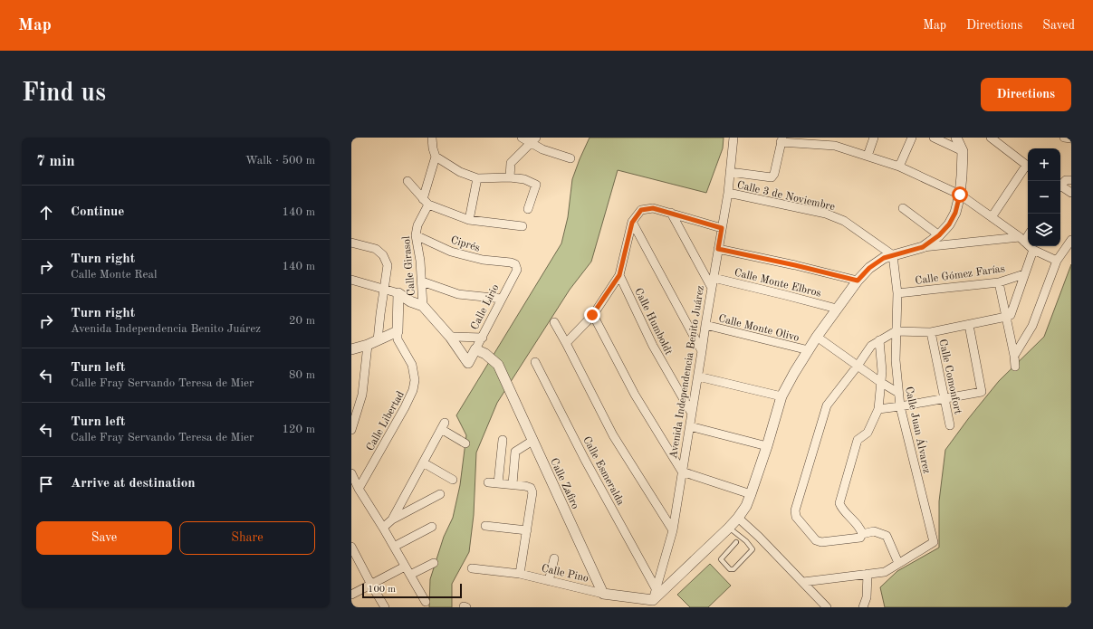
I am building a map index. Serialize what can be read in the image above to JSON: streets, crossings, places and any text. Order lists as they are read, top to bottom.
{
  "streets": {
    "street": [
      "Calle 3 de Noviembre",
      "Ciprés",
      "Calle Girasol",
      "Calle Gómez Farías",
      "Calle Monte Elbros",
      "Calle Lirio",
      "Calle Humboldt",
      "Calle Monte Olivo",
      "Avenida Independencia Benito Juárez",
      "Calle Comonfort",
      "Calle Libertad",
      "Calle Juan Álvarez",
      "Calle Esmeralda",
      "Calle Zafiro",
      "Calle Pino"
    ]
  },
  "crossings": [
    ["Calle 3 de Noviembre", "Avenida Independencia Benito Juárez"],
    ["Calle 3 de Noviembre", "Calle Juan Álvarez"],
    ["Ciprés", "Calle Girasol"],
    ["Ciprés", "Calle Lirio"],
    ["Calle Gómez Farías", "Calle Juan Álvarez"],
    ["Calle Monte Elbros", "Avenida Independencia Benito Juárez"],
    ["Calle Lirio", "Calle Zafiro"],
    ["Calle Humboldt", "Avenida Independencia Benito Juárez"],
    ["Calle Monte Olivo", "Avenida Independencia Benito Juárez"],
    ["Avenida Independencia Benito Juárez", "Calle Esmeralda"],
    ["Avenida Independencia Benito Juárez", "Calle Pino"],
    ["Calle Zafiro", "Calle Pino"]
  ],
  "scale_bar": "100 m",
  "page": {
    "header": "Map",
    "nav": ["Map", "Directions", "Saved"],
    "buttons": [
      "Directions",
      ["Save", "Share"]
    ],
    "title": "Find us",
    "heading": ["7 min", "Walk · 500 m"],
    "map_buttons": ["+", "−"],
    "list": [
      ["Continue", "140 m"],
      ["Turn right", "Calle Monte Real", "140 m"],
      ["Turn right", "Avenida Independencia Benito Juárez", "20 m"],
      ["Turn left", "Calle Fray Servando Teresa de Mier", "80 m"],
      ["Turn left", "Calle Fray Servando Teresa de Mier", "120 m"],
      "Arrive at destination"
    ],
    "scale": "100 m"
  }
}
